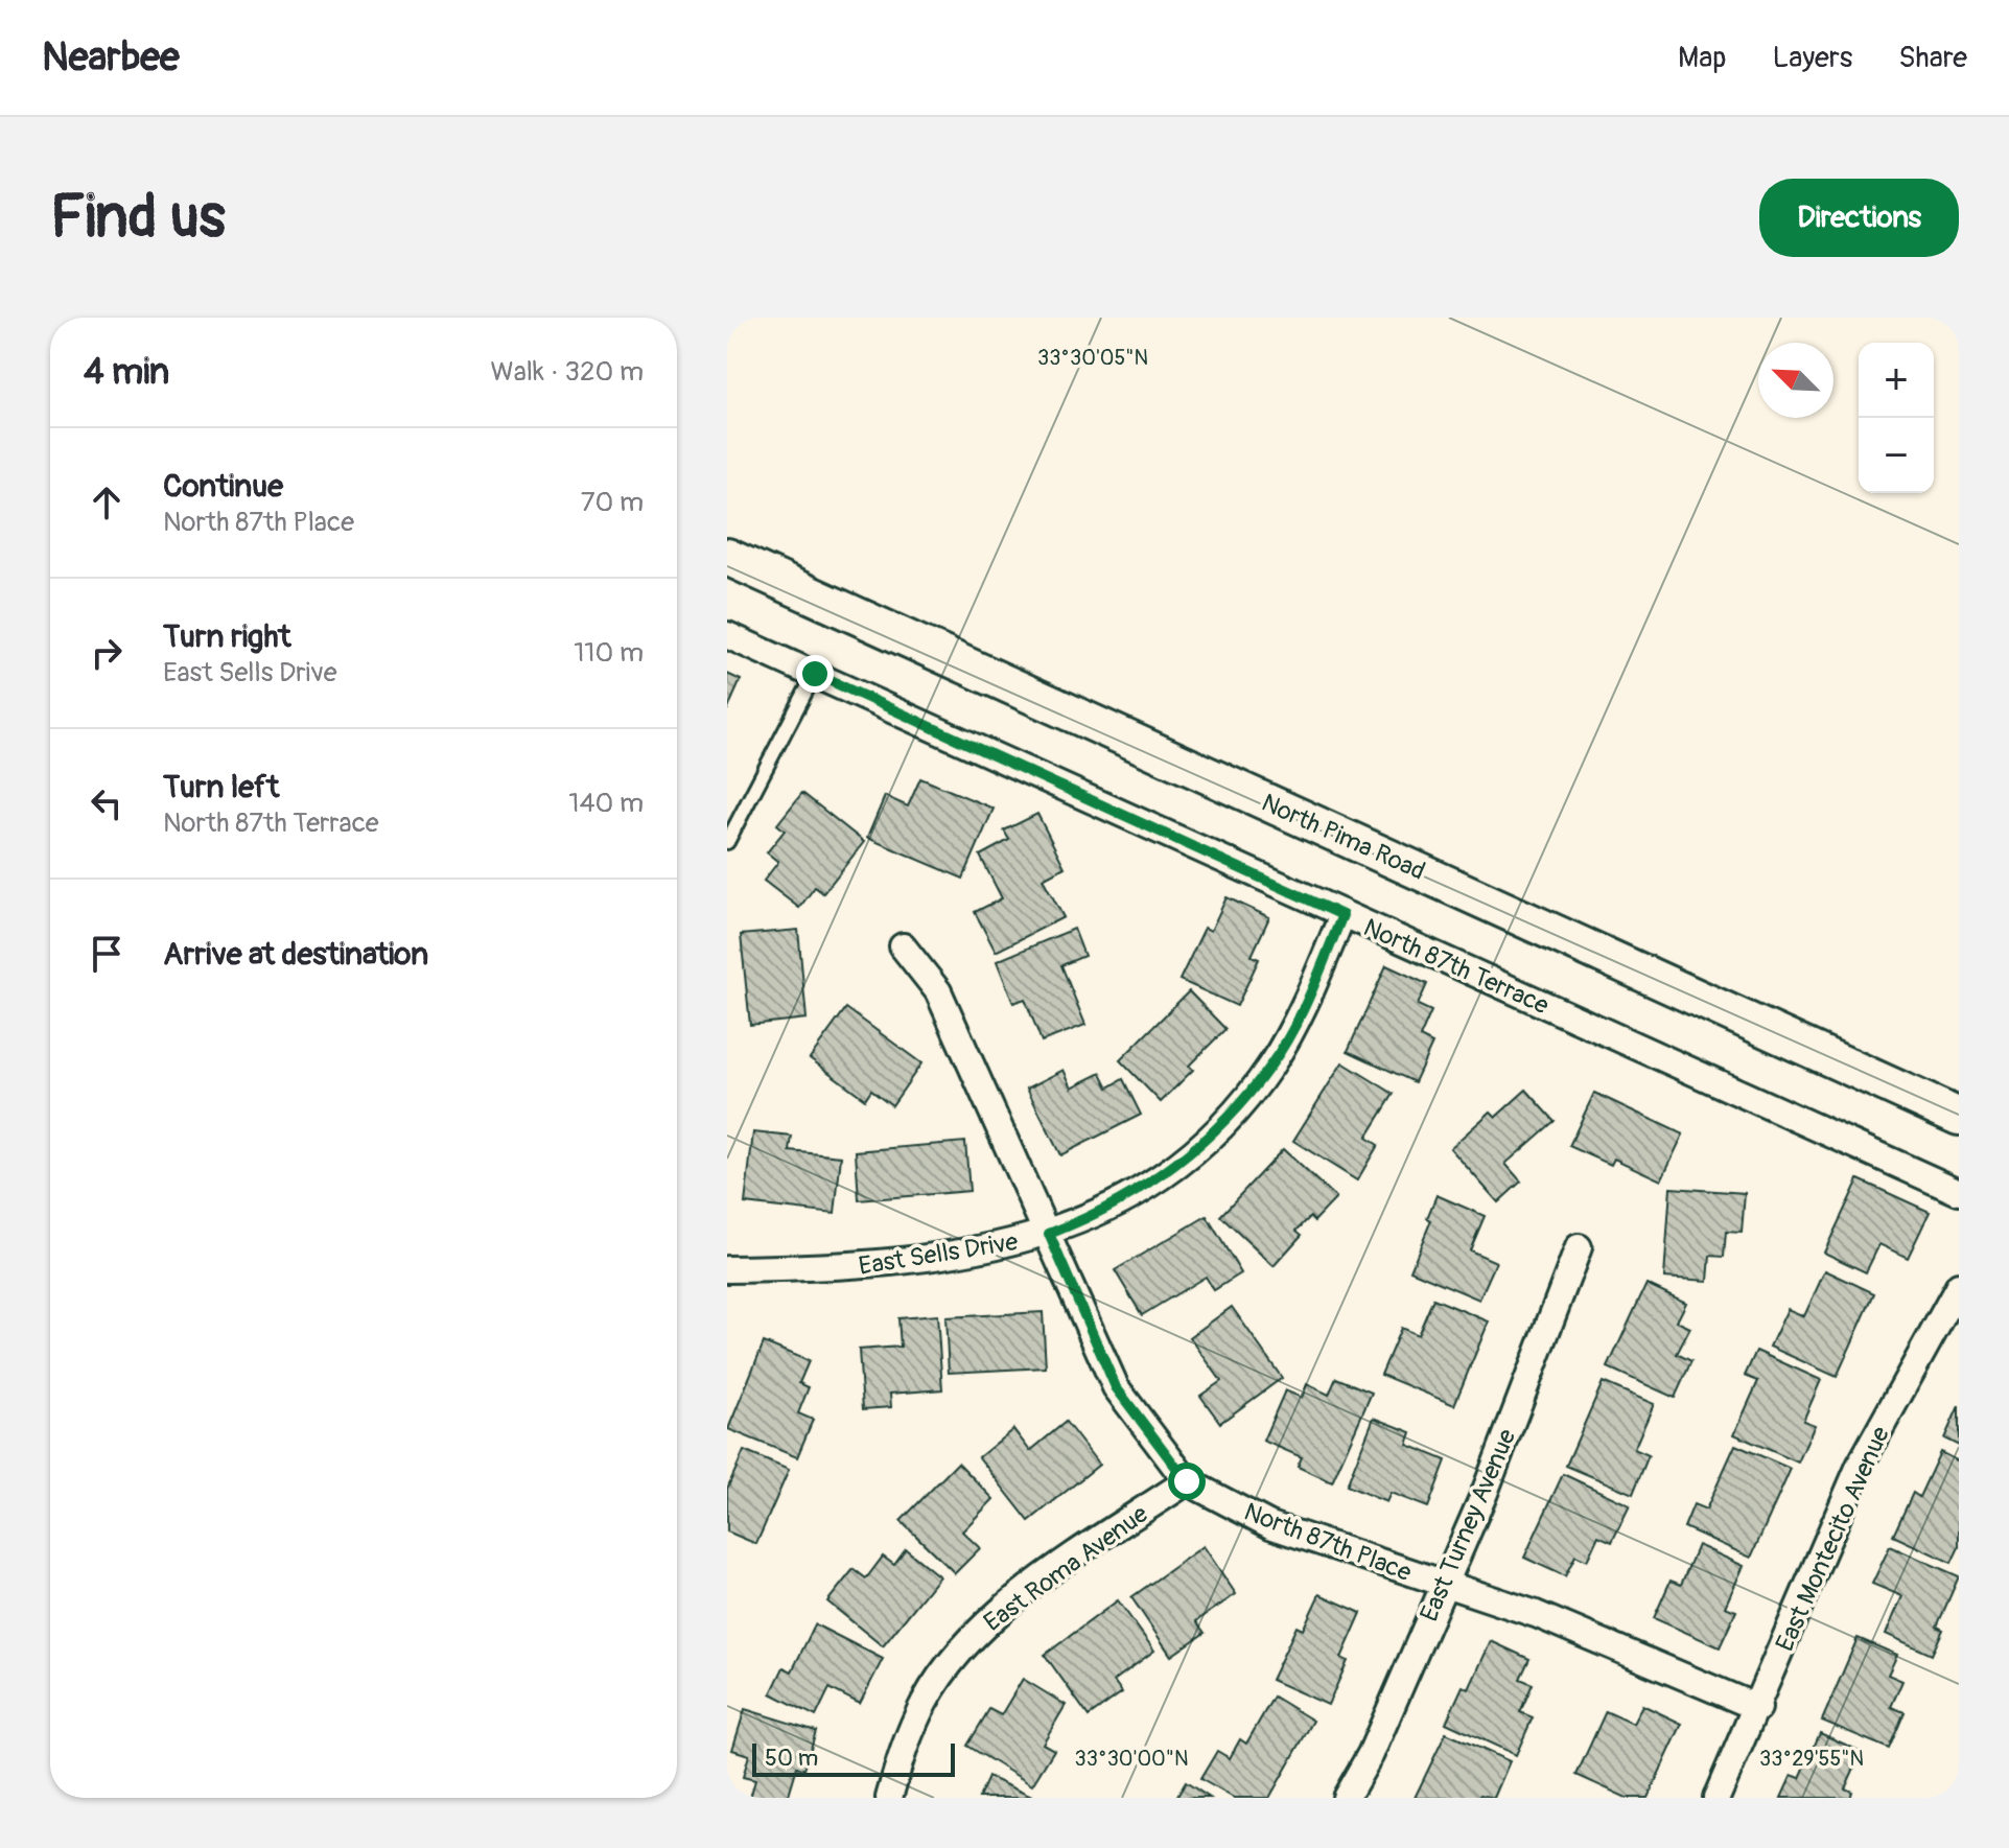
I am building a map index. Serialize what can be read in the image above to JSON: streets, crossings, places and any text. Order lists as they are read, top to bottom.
{
  "streets": {
    "main road": ["North Pima Road"],
    "street": [
      "North 87th Terrace",
      "East Sells Drive",
      "East Turney Avenue",
      "East Montecito Avenue",
      "North 87th Place",
      "East Roma Avenue"
    ]
  },
  "crossings": [
    ["North 87th Terrace", "East Sells Drive"],
    ["East Sells Drive", "North 87th Place"],
    ["East Turney Avenue", "North 87th Place"],
    ["East Montecito Avenue", "North 87th Place"],
    ["North 87th Place", "East Roma Avenue"]
  ],
  "scale_bar": "50 m",
  "north": "top left",
  "page": {
    "header": "Nearbee",
    "nav": ["Map", "Layers", "Share"],
    "buttons": "Directions",
    "title": "Find us",
    "heading": ["4 min", "Walk · 320 m"],
    "map_buttons": ["+", "−"],
    "list": [
      ["Continue", "North 87th Place", "70 m"],
      ["Turn right", "East Sells Drive", "110 m"],
      ["Turn left", "North 87th Terrace", "140 m"],
      "Arrive at destination"
    ],
    "scale": "50 m"
  },
  "coordinates": ["33°30'05\"N", "33°30'00\"N", "33°29'55\"N"]
}
